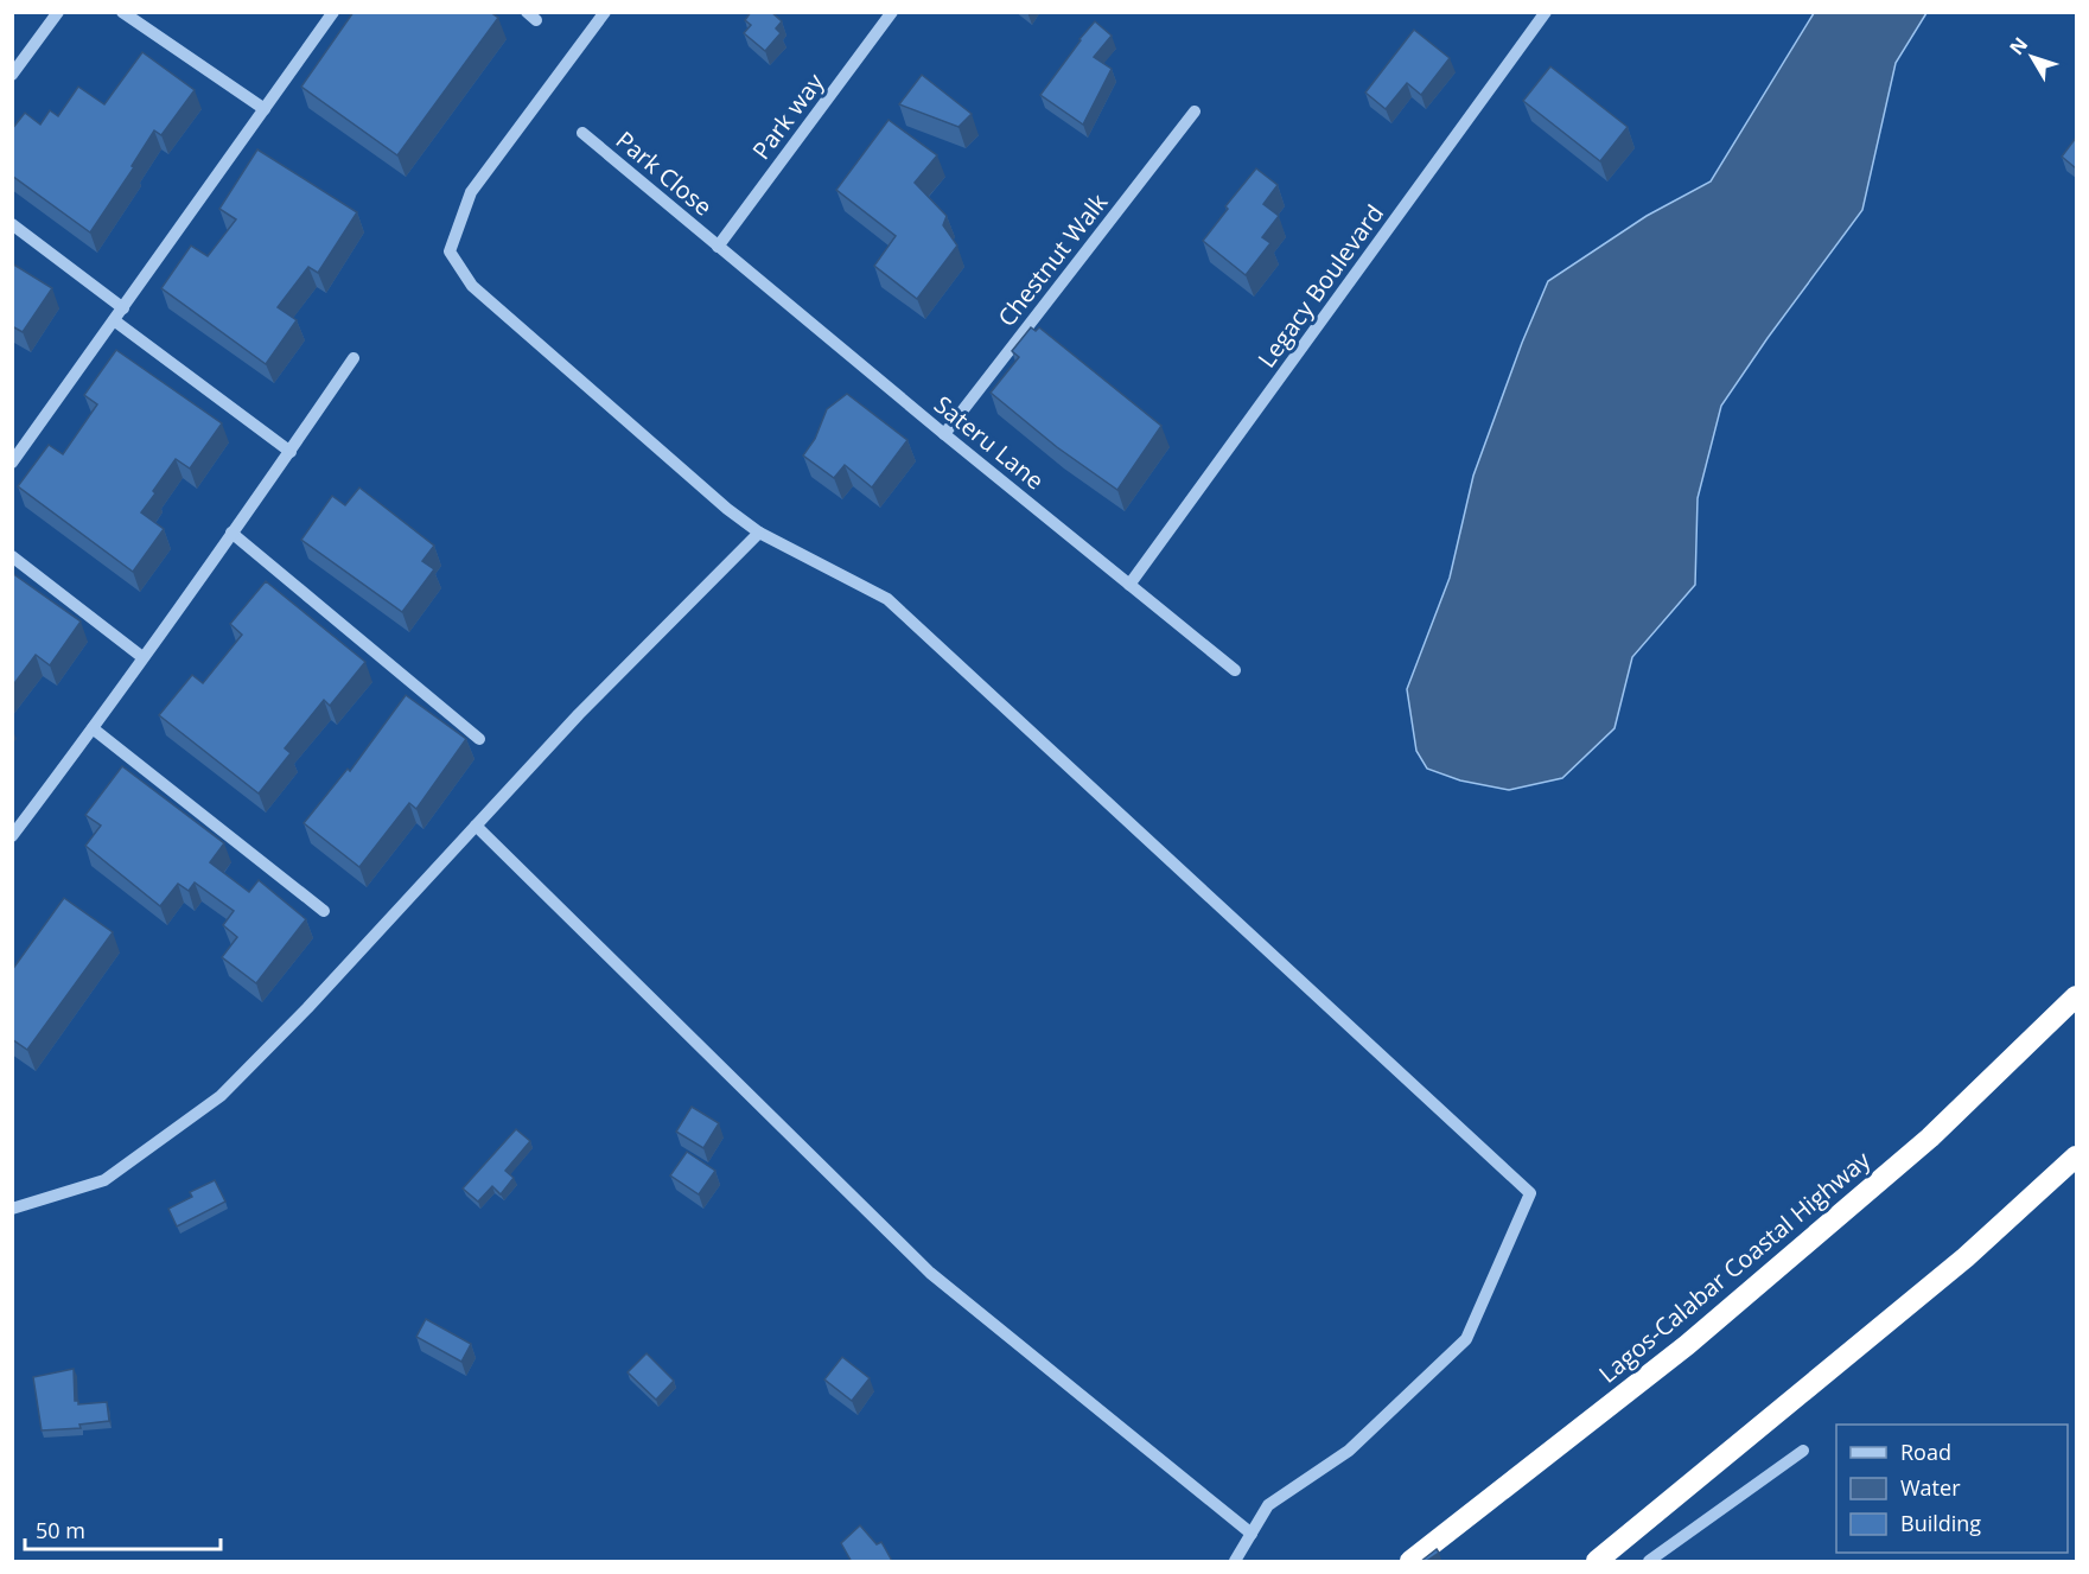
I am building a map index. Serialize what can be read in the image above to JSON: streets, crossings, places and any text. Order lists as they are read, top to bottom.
{
  "streets": {
    "highway": ["Lagos-Calabar Coastal Highway"],
    "street": [
      "Park way",
      "Park Close",
      "Chestnut Walk",
      "Legacy Boulevard",
      "Sateru Lane"
    ]
  },
  "crossings": [
    ["Park way", "Park Close"],
    ["Park way", "Sateru Lane"],
    ["Park Close", "Sateru Lane"],
    ["Chestnut Walk", "Sateru Lane"],
    ["Legacy Boulevard", "Sateru Lane"]
  ],
  "legend": ["Road", "Water", "Building"],
  "scale_bar": "50 m",
  "north": "top left"
}
